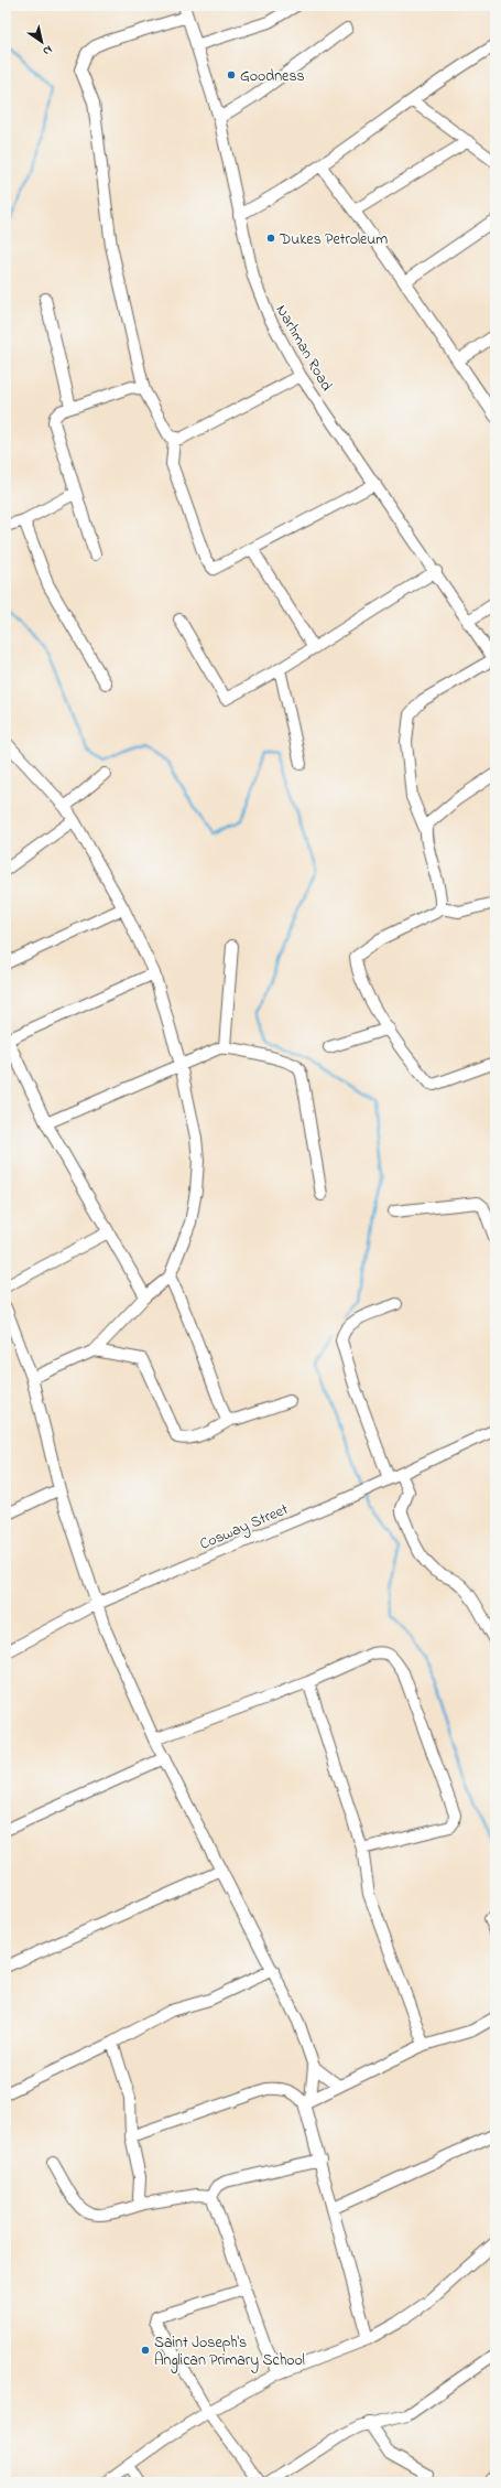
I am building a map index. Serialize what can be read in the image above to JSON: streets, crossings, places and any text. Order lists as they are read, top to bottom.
{
  "streets": {
    "street": ["Narhman Road", "Cosway Street"]
  },
  "places": ["Goodness", "Dukes Petroleum", "Saint Joseph's Anglican Primary School"],
  "north": "bottom right"
}
